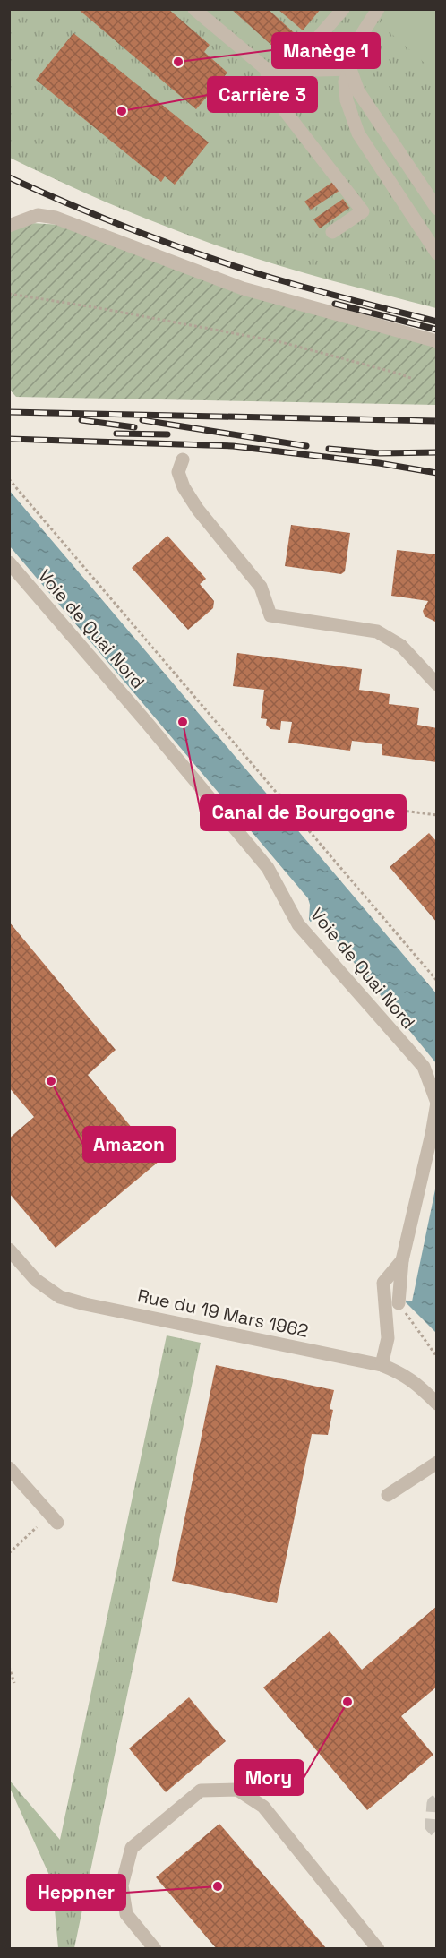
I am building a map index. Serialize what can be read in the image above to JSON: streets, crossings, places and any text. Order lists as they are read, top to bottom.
{
  "streets": {
    "street": ["Voie de Quai Nord", "Rue du 19 Mars 1962"]
  },
  "crossings": [
    ["Voie de Quai Nord", "Rue du 19 Mars 1962"]
  ],
  "places": [
    "Manège 1",
    "Carrière 3",
    "Canal de Bourgogne",
    "Amazon",
    "Mory",
    "Heppner"
  ]
}
